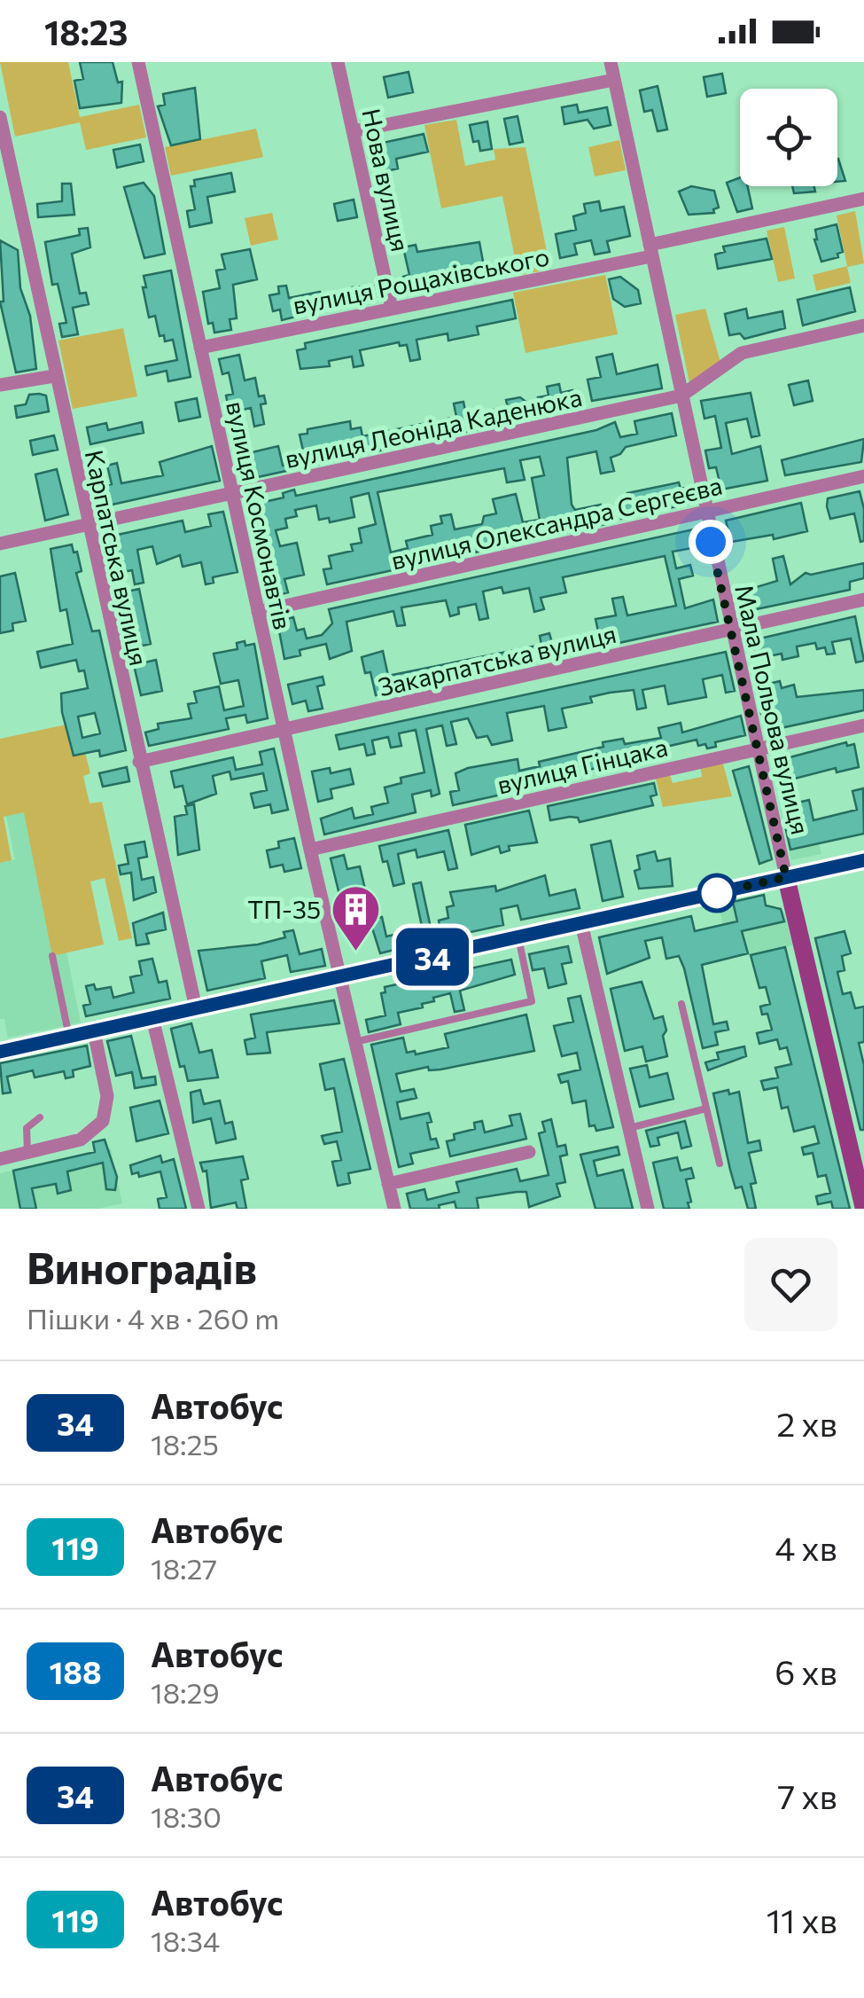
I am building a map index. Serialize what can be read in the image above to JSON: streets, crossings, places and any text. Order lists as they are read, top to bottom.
{
  "streets": {
    "main road": ["Мала Польова вулиця"],
    "street": [
      "Нова вулиця",
      "вулиця Рощахівського",
      "вулиця Леоніда Каденюка",
      "вулиця Космонавтів",
      "вулиця Олександра Сергеєва",
      "Карпатська вулиця",
      "Закарпатська вулиця",
      "вулиця Гінцака"
    ]
  },
  "crossings": [
    ["Нова вулиця", "вулиця Рощахівського"],
    ["вулиця Рощахівського", "вулиця Космонавтів"],
    ["вулиця Рощахівського", "Мала Польова вулиця"],
    ["вулиця Леоніда Каденюка", "вулиця Космонавтів"],
    ["вулиця Леоніда Каденюка", "Карпатська вулиця"],
    ["вулиця Леоніда Каденюка", "Мала Польова вулиця"],
    ["вулиця Космонавтів", "вулиця Олександра Сергеєва"],
    ["вулиця Космонавтів", "Закарпатська вулиця"],
    ["вулиця Космонавтів", "вулиця Гінцака"],
    ["вулиця Олександра Сергеєва", "Мала Польова вулиця"],
    ["Карпатська вулиця", "Закарпатська вулиця"],
    ["Закарпатська вулиця", "Мала Польова вулиця"],
    ["Мала Польова вулиця", "вулиця Гінцака"]
  ],
  "places": {
    "building": ["ТП-35"]
  },
  "lines": ["bus line 34"],
  "page": {
    "status": "18:23",
    "on_map": "34",
    "heading": ["Виноградів", "Пішки · 4 хв · 260 m"],
    "list": [
      {
        "mark": "34",
        "name": "Автобус",
        "note": "18:25",
        "value": "2 хв"
      },
      {
        "mark": "119",
        "name": "Автобус",
        "note": "18:27",
        "value": "4 хв"
      },
      {
        "mark": "188",
        "name": "Автобус",
        "note": "18:29",
        "value": "6 хв"
      },
      {
        "mark": "34",
        "name": "Автобус",
        "note": "18:30",
        "value": "7 хв"
      },
      {
        "mark": "119",
        "name": "Автобус",
        "note": "18:34",
        "value": "11 хв"
      }
    ]
  }
}
